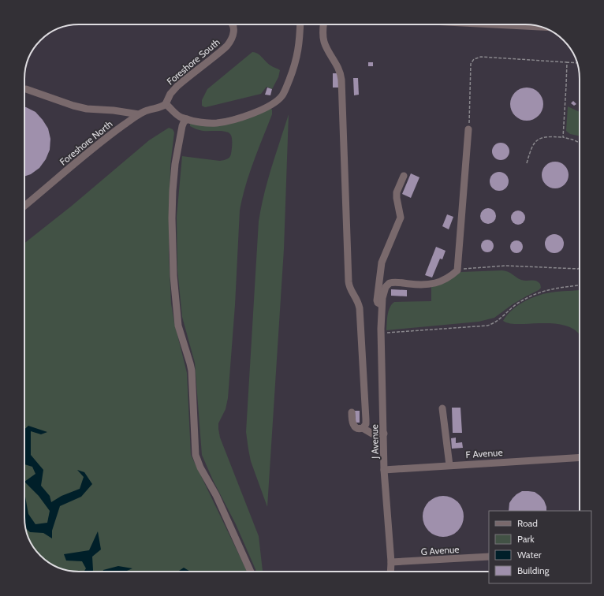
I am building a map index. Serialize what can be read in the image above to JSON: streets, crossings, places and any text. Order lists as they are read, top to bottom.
{
  "streets": {
    "lane": [
      "Foreshore South",
      "Foreshore North",
      "J Avenue",
      "F Avenue",
      "G Avenue"
    ]
  },
  "crossings": [
    ["Foreshore South", "Foreshore North"],
    ["J Avenue", "F Avenue"],
    ["J Avenue", "G Avenue"]
  ],
  "legend": [
    "Road",
    "Park",
    "Water",
    "Building"
  ]
}
